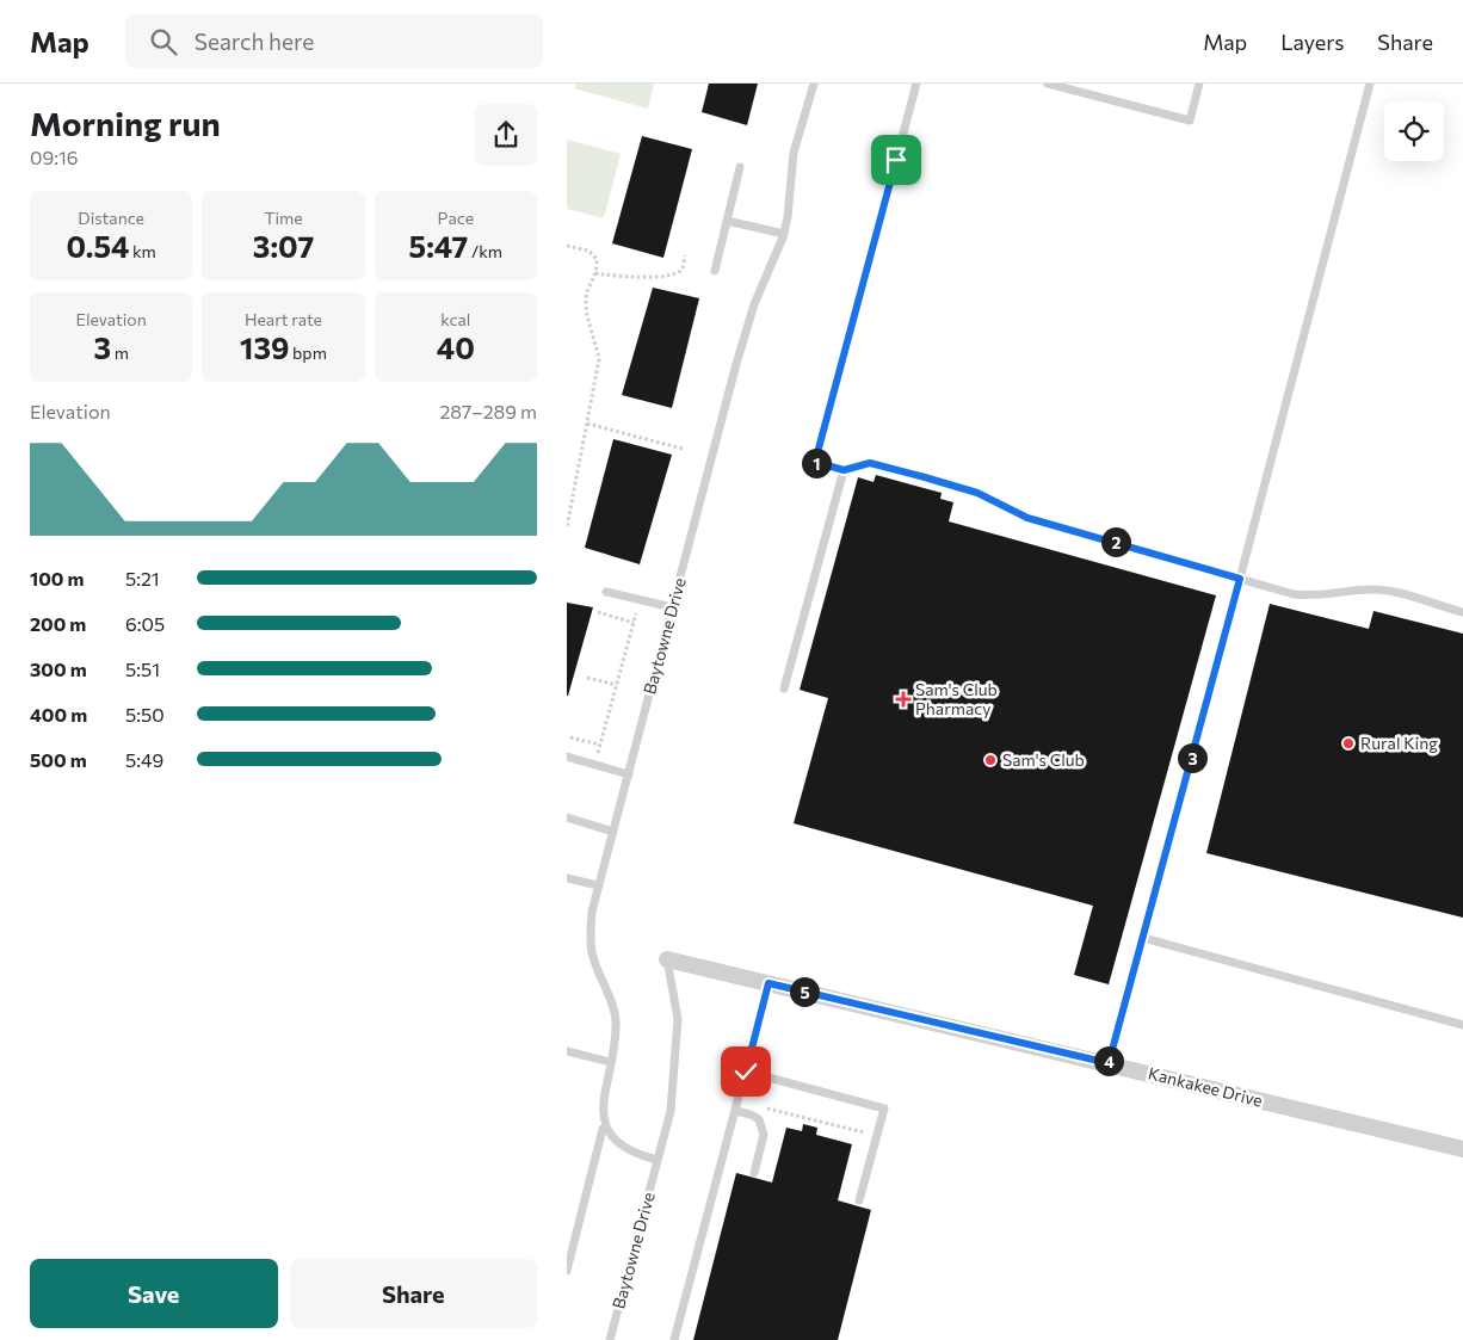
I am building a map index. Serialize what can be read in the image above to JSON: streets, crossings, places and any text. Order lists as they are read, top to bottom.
{
  "streets": {
    "street": ["Kankakee Drive"],
    "lane": ["Baytowne Drive"]
  },
  "crossings": [
    ["Baytowne Drive", "Kankakee Drive"]
  ],
  "places": {
    "health": ["Sam's Club Pharmacy"],
    "other": ["Rural King", "Sam's Club"]
  },
  "page": {
    "header": "Map",
    "search": "Search here",
    "nav": ["Map", "Layers", "Share"],
    "heading": ["Morning run", "09:16"],
    "stats": [
      ["Distance", "0.54 km"],
      ["Time", "3:07"],
      ["Pace", "5:47 /km"],
      ["Elevation", "3 m"],
      ["Heart rate", "139 bpm"],
      ["kcal", "40"]
    ],
    "chart": ["Elevation", "287–289 m"],
    "pins": [
      "1",
      "2",
      "3",
      "5",
      "4"
    ],
    "list": [
      {
        "name": "100 m",
        "note": "5:21"
      },
      {
        "name": "200 m",
        "note": "6:05"
      },
      {
        "name": "300 m",
        "note": "5:51"
      },
      {
        "name": "400 m",
        "note": "5:50"
      },
      {
        "name": "500 m",
        "note": "5:49"
      }
    ],
    "buttons": ["Save", "Share"]
  }
}
